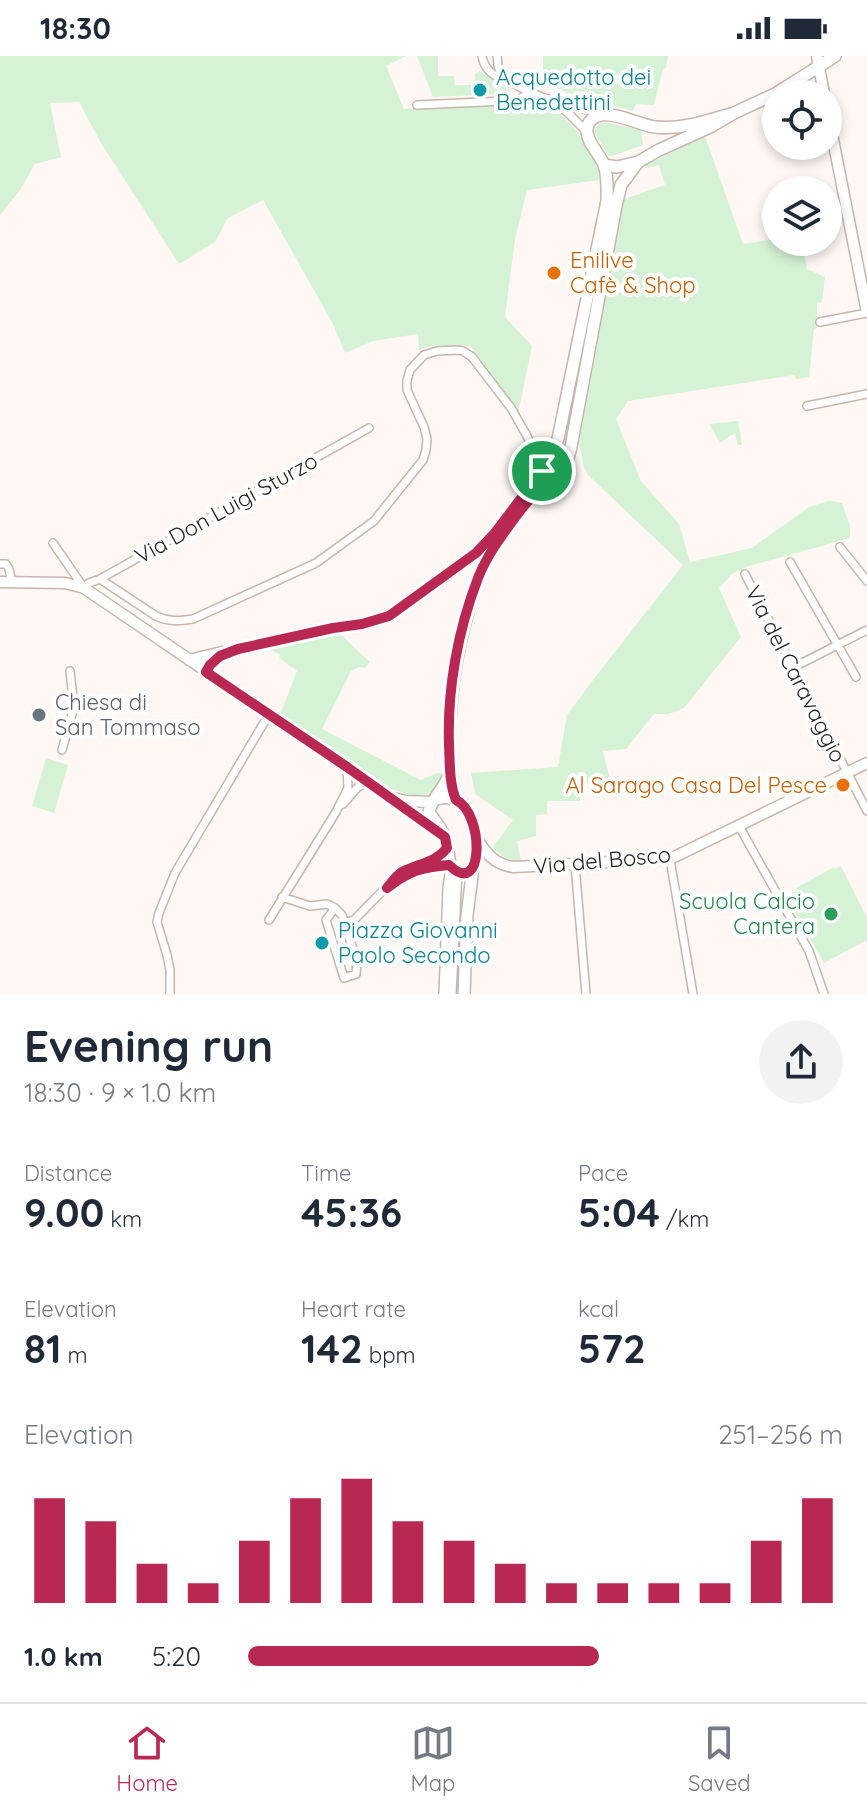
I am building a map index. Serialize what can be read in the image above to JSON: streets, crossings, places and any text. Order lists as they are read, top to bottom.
{
  "streets": {
    "main road": ["Via del Bosco"],
    "street": ["Via Don Luigi Sturzo", "Via del Caravaggio"]
  },
  "crossings": [
    ["Via del Caravaggio", "Via del Bosco"]
  ],
  "places": [
    "Acquedotto dei Benedettini",
    "Enilive Cafè & Shop",
    "Chiesa di San Tommaso",
    "Al Sarago Casa Del Pesce",
    "Scuola Calcio Cantera",
    "Piazza Giovanni Paolo Secondo"
  ],
  "page": {
    "status": "18:30",
    "heading": ["Evening run", "18:30 · 9 × 1.0 km"],
    "stats": [
      ["Distance", "9.00 km"],
      ["Time", "45:36"],
      ["Pace", "5:04 /km"],
      ["Elevation", "81 m"],
      ["Heart rate", "142 bpm"],
      ["kcal", "572"]
    ],
    "chart": ["Elevation", "251–256 m"],
    "list": [
      {
        "name": "1.0 km",
        "note": "5:20"
      }
    ],
    "tabs": ["Home", "Map", "Saved"]
  }
}
